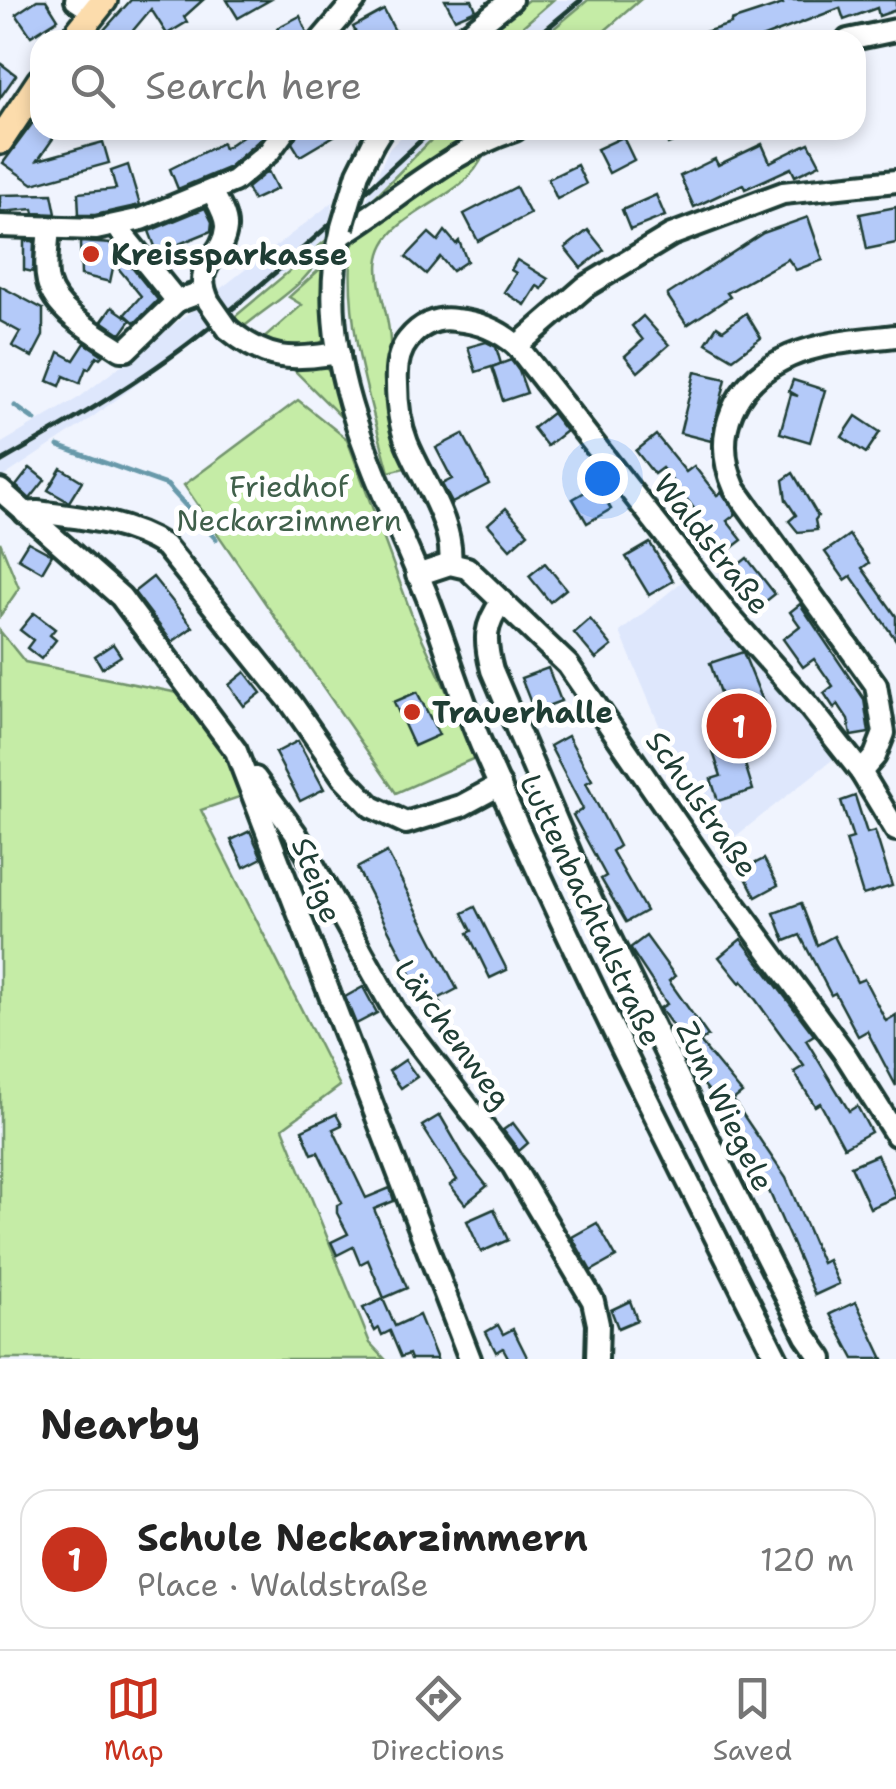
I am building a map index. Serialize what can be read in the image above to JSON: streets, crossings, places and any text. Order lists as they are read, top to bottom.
{
  "streets": {
    "street": [
      "Waldstraße",
      "Schulstraße",
      "Steige",
      "Luttenbachtalstraße",
      "Lärchenweg",
      "Zum Wiegele"
    ]
  },
  "crossings": [
    ["Waldstraße", "Schulstraße"],
    ["Schulstraße", "Zum Wiegele"],
    ["Steige", "Lärchenweg"]
  ],
  "parks": ["Friedhof Neckarzimmern"],
  "places": ["Kreissparkasse", "Trauerhalle"],
  "page": {
    "search": "Search here",
    "pins": "1",
    "heading": "Nearby",
    "list": [
      {
        "mark": "1",
        "name": "Schule Neckarzimmern",
        "note": "Place · Waldstraße",
        "value": "120 m"
      }
    ],
    "nav": ["Map", "Directions", "Saved"]
  }
}
